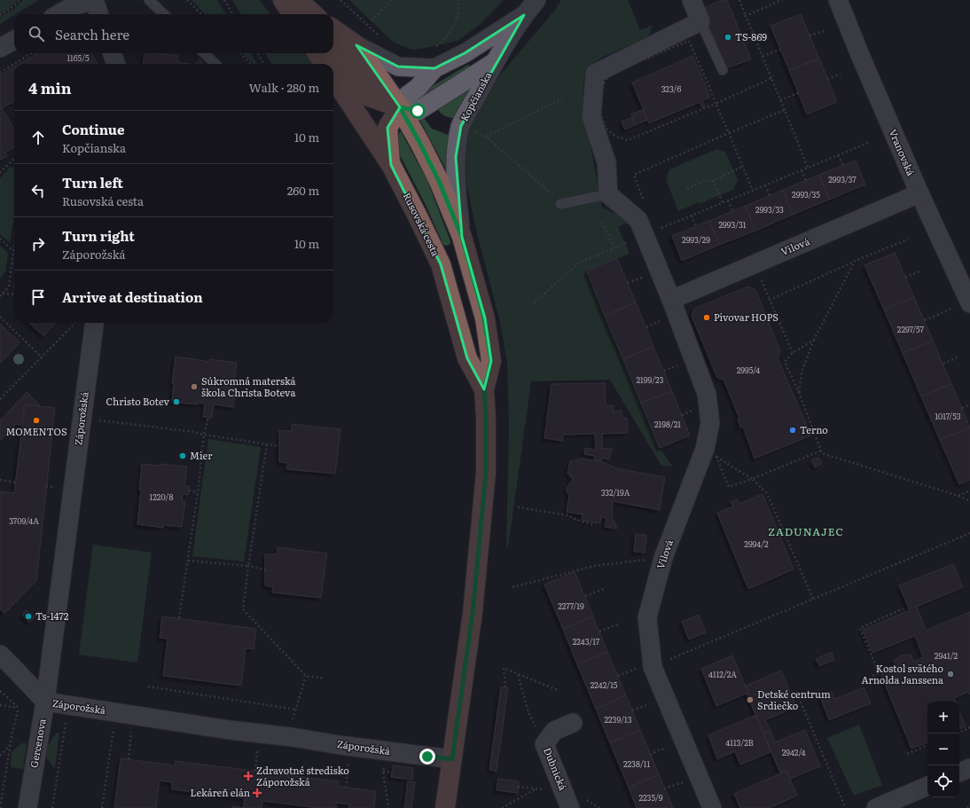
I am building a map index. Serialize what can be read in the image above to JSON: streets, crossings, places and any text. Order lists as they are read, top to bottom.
{
  "streets": {
    "street": [
      "Kopčianska",
      "Vranovská",
      "Rusovská cesta",
      "Vilová",
      "Záporožská",
      "Gercenova",
      "Dubnická"
    ]
  },
  "crossings": [
    ["Kopčianska", "Rusovská cesta"],
    ["Vranovská", "Vilová"],
    ["Rusovská cesta", "Záporožská"],
    ["Záporožská", "Gercenova"]
  ],
  "districts": ["ZADUNAJEC"],
  "places": {
    "other": [
      "TS-869",
      "Pivovar HOPS",
      "Súkromná materská škola Christa Boteva",
      "Christo Botev",
      "MOMENTOS",
      "Terno",
      "Mier",
      "Ts-1472",
      "Kostol svätého Arnolda Janssena",
      "Detské centrum Srdiečko"
    ],
    "health": ["Zdravotné stredisko Záporožská", "Lekáreň elán"]
  },
  "house_numbers": [
    "1165/5",
    "323/6",
    "2993/37",
    "2993/35",
    "2993/33",
    "2993/31",
    "2993/29",
    "2297/57",
    "2995/4",
    "2199/23",
    "1017/53",
    "2198/21",
    "332/19A",
    "1220/8",
    "3709/4A",
    "2994/2",
    "2277/19",
    "2243/17",
    "2941/2",
    "4112/2A",
    "2242/15",
    "2239/13",
    "4113/2B",
    "2942/4",
    "2238/11",
    "2235/9"
  ],
  "page": {
    "search": "Search here",
    "heading": ["4 min", "Walk · 280 m"],
    "list": [
      ["Continue", "Kopčianska", "10 m"],
      ["Turn left", "Rusovská cesta", "260 m"],
      ["Turn right", "Záporožská", "10 m"],
      "Arrive at destination"
    ],
    "map_buttons": ["+", "−"]
  }
}
